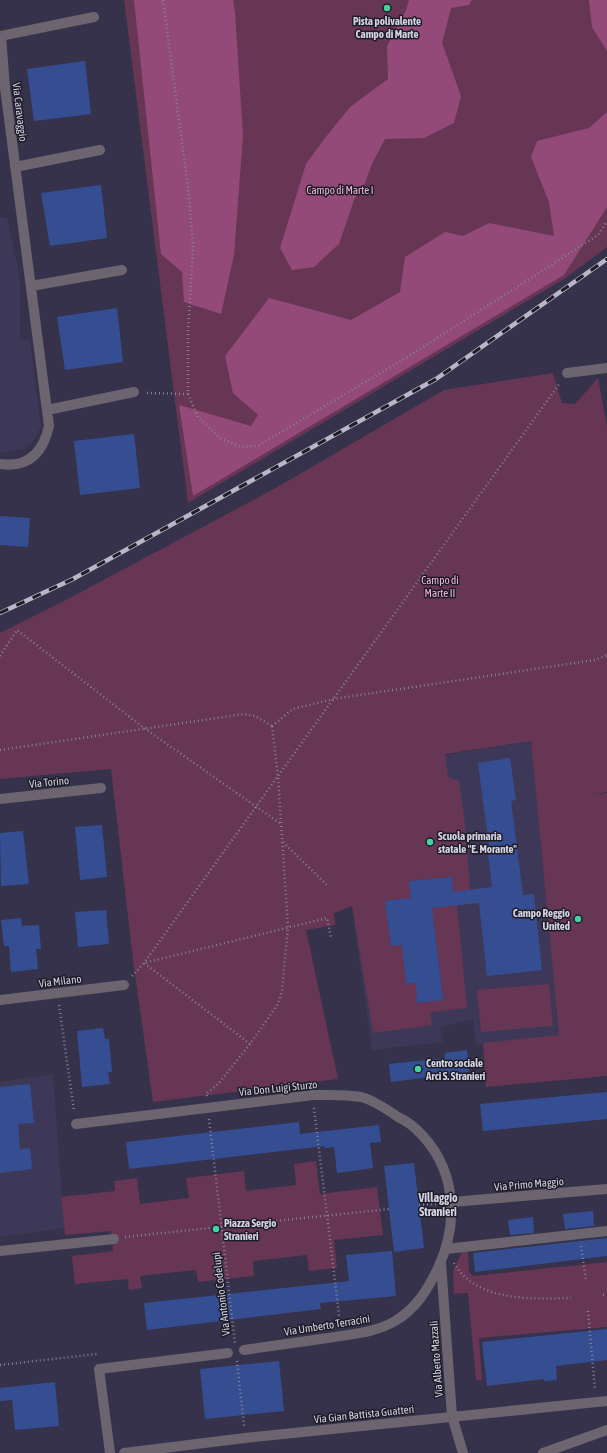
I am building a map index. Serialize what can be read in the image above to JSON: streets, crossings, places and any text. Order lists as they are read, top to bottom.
{
  "streets": {
    "street": [
      "Via Caravaggio",
      "Via Torino",
      "Via Milano",
      "Via Don Luigi Sturzo",
      "Via Primo Maggio",
      "Via Umberto Terracini",
      "Via Alberto Mazzali",
      "Via Gian Battista Guatteri"
    ],
    "path": ["Via Antonio Codelupi"]
  },
  "crossings": [
    ["Via Don Luigi Sturzo", "Via Primo Maggio"],
    ["Via Don Luigi Sturzo", "Via Antonio Codelupi"],
    ["Via Don Luigi Sturzo", "Via Umberto Terracini"],
    ["Via Primo Maggio", "Via Umberto Terracini"],
    ["Via Umberto Terracini", "Via Alberto Mazzali"],
    ["Via Alberto Mazzali", "Via Gian Battista Guatteri"]
  ],
  "districts": ["Villaggio Stranieri"],
  "parks": ["Campo di Marte I", "Campo di Marte II"],
  "places": [
    "Pista polivalente Campo di Marte",
    "Scuola primaria statale \"E. Morante\"",
    "Campo Reggio United",
    "Centro sociale Arci S. Stranieri",
    "Piazza Sergio Stranieri"
  ]
}
